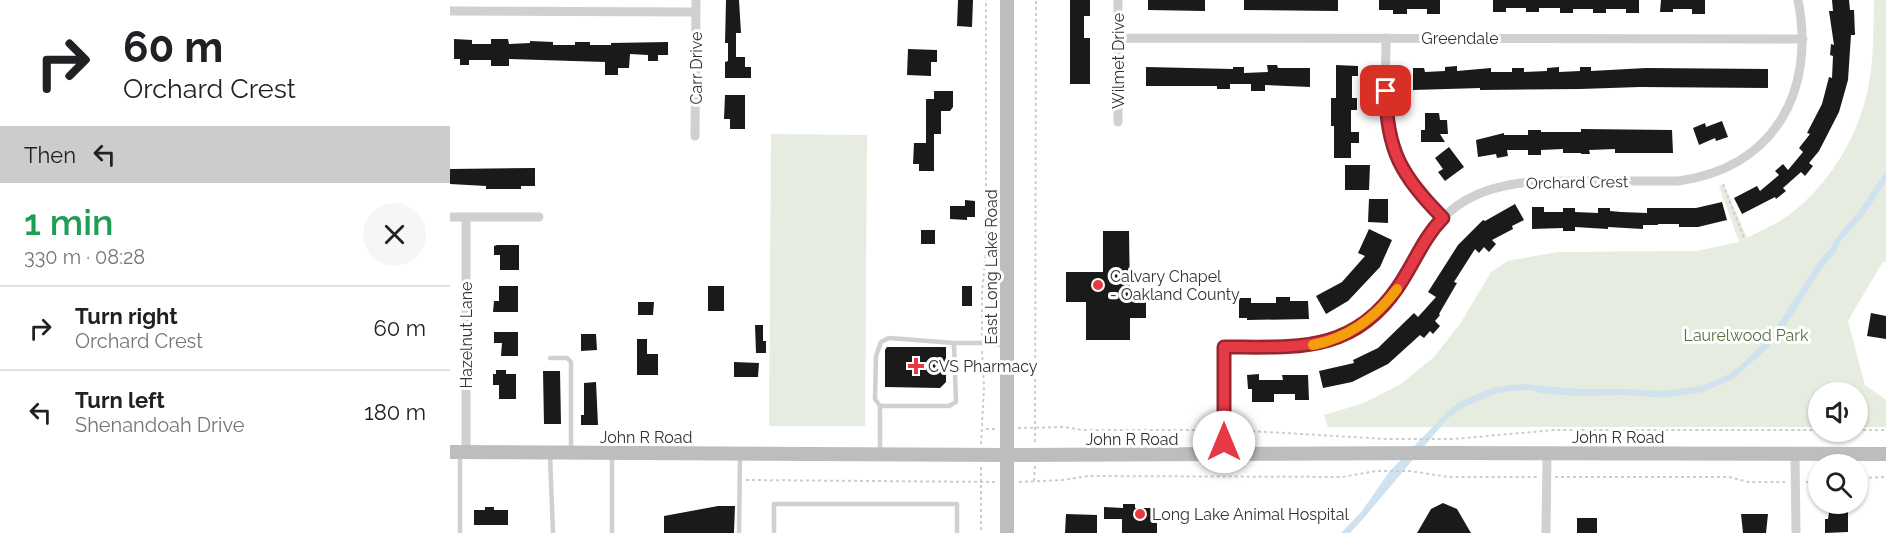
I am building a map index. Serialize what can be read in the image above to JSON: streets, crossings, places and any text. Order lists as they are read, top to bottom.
{
  "streets": {
    "main road": ["East Long Lake Road", "John R Road"],
    "street": [
      "Greendale",
      "Wilmet Drive",
      "Carr Drive",
      "Orchard Crest",
      "Hazelnut Lane"
    ]
  },
  "crossings": [
    ["Greendale", "Wilmet Drive"],
    ["Greendale", "Orchard Crest"],
    ["Orchard Crest", "John R Road"],
    ["East Long Lake Road", "John R Road"],
    ["Hazelnut Lane", "John R Road"]
  ],
  "parks": ["Laurelwood Park"],
  "places": {
    "other": ["Calvary Chapel - Oakland County", "Long Lake Animal Hospital"],
    "health": ["CVS Pharmacy"]
  },
  "page": {
    "turn": ["60 m", "Orchard Crest"],
    "then": "Then",
    "heading": ["1 min", "330 m · 08:28"],
    "list": [
      {
        "name": "Turn right",
        "note": "Orchard Crest",
        "value": "60 m"
      },
      {
        "name": "Turn left",
        "note": "Shenandoah Drive",
        "value": "180 m"
      }
    ]
  }
}
